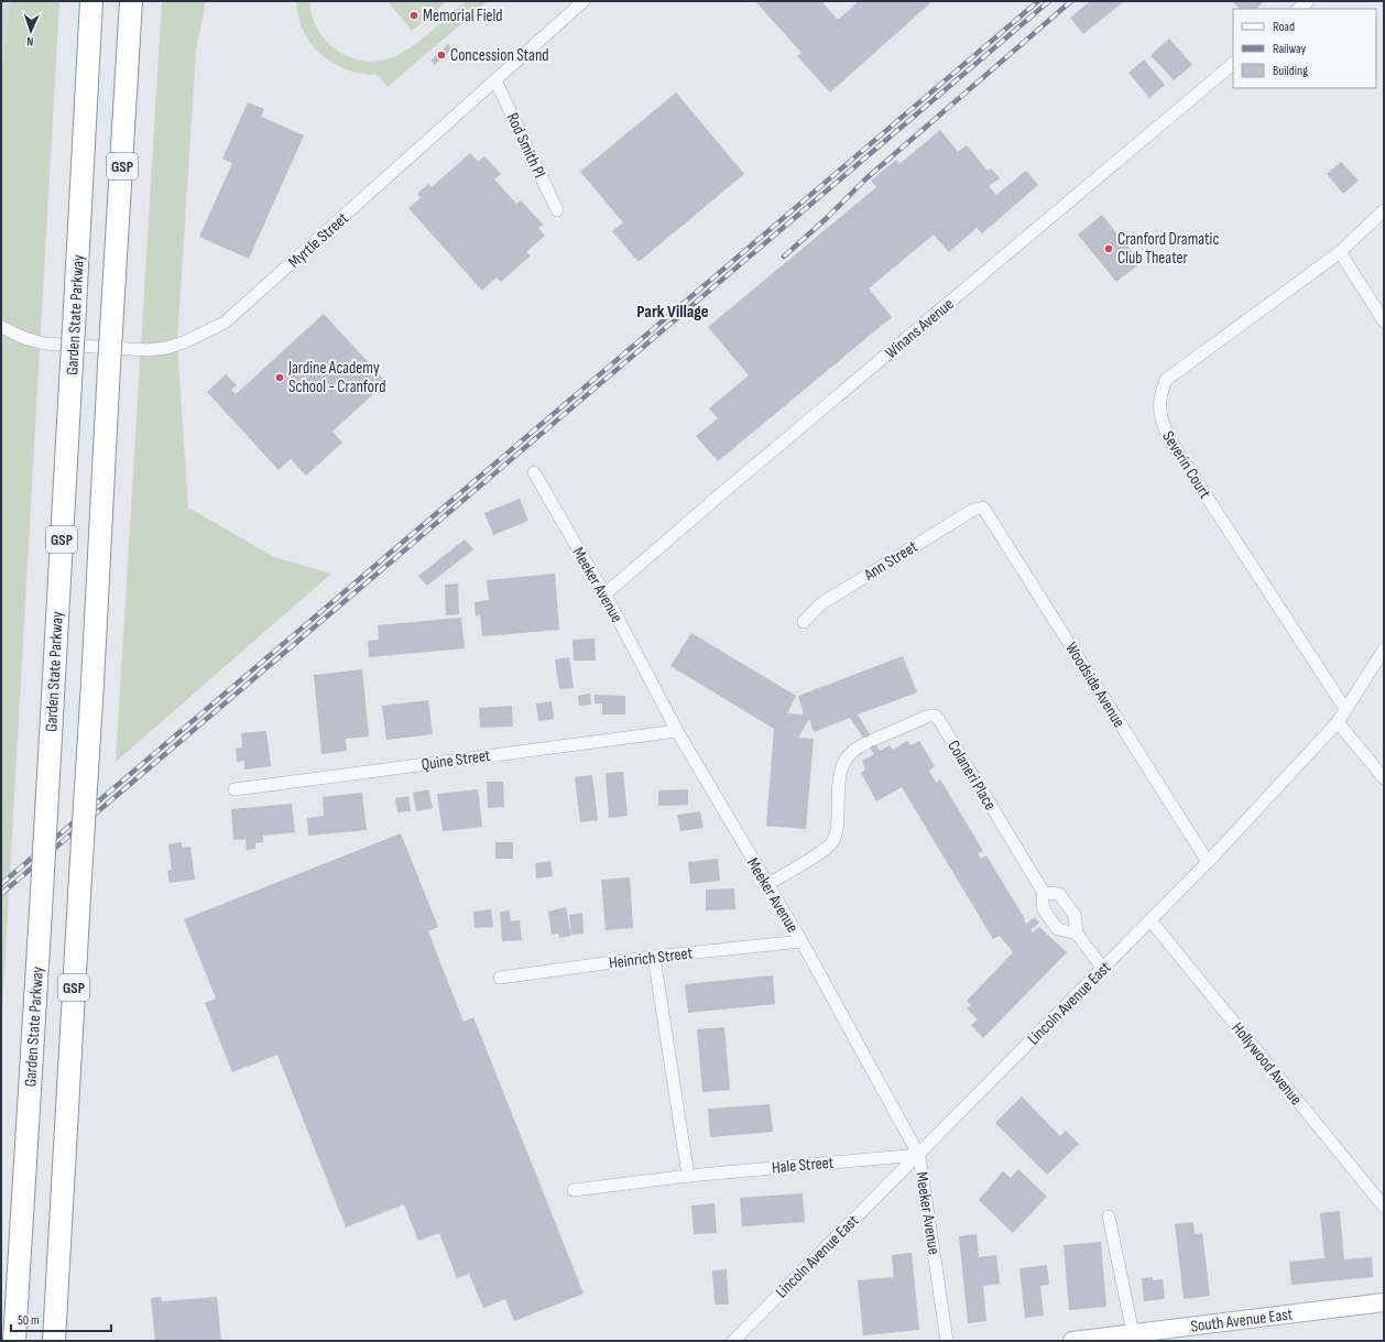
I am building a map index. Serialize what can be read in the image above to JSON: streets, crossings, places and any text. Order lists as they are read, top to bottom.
{
  "streets": {
    "highway": ["GSP", "Garden State Parkway"],
    "main road": ["South Avenue East"],
    "street": [
      "Rod Smith Pl",
      "Myrtle Street",
      "Winans Avenue",
      "Severin Court",
      "Ann Street",
      "Meeker Avenue",
      "Woodside Avenue",
      "Quine Street",
      "Colaneri Place",
      "Heinrich Street",
      "Lincoln Avenue East",
      "Hollywood Avenue",
      "Hale Street"
    ]
  },
  "crossings": [
    ["Rod Smith Pl", "Myrtle Street"],
    ["Winans Avenue", "Meeker Avenue"],
    ["Severin Court", "Lincoln Avenue East"],
    ["Ann Street", "Woodside Avenue"],
    ["Meeker Avenue", "Quine Street"],
    ["Meeker Avenue", "Colaneri Place"],
    ["Meeker Avenue", "Heinrich Street"],
    ["Meeker Avenue", "Lincoln Avenue East"],
    ["Meeker Avenue", "Hale Street"],
    ["Woodside Avenue", "Lincoln Avenue East"],
    ["Lincoln Avenue East", "Hollywood Avenue"],
    ["Lincoln Avenue East", "Hale Street"]
  ],
  "districts": ["Park Village"],
  "places": [
    "Memorial Field",
    "Concession Stand",
    "Cranford Dramatic Club Theater",
    "Jardine Academy School - Cranford"
  ],
  "legend": ["Road", "Railway", "Building"],
  "scale_bar": "50 m",
  "north": "bottom"
}
